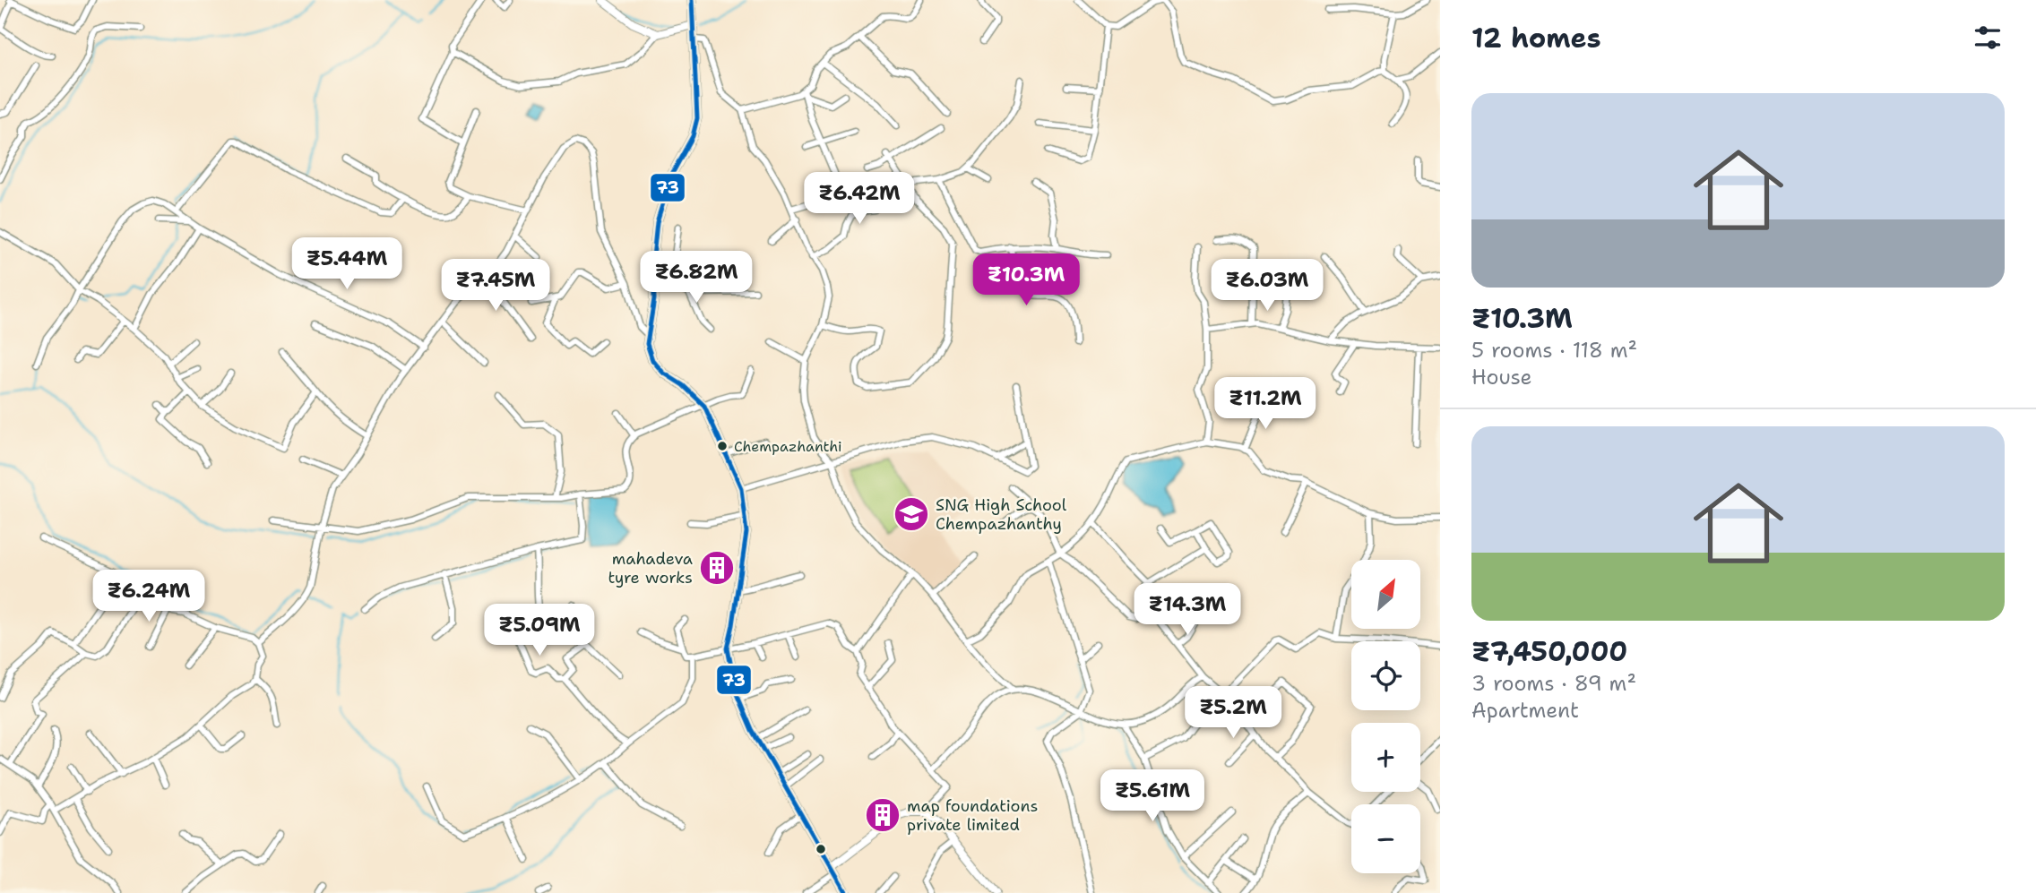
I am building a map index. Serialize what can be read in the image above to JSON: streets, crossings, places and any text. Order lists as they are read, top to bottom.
{
  "places": {
    "other": ["Chempazhanthi"],
    "school or university": ["SNG High School Chempazhanthy"],
    "building": ["mahadeva tyre works", "map foundations private limited"]
  },
  "lines": ["transit line 73"],
  "north": "top right",
  "page": {
    "heading": "12 homes",
    "list": [
      {
        "name": "₹10.3M",
        "note": "5 rooms · 118 m² · House"
      },
      {
        "name": "₹7,450,000",
        "note": "3 rooms · 89 m² · Apartment"
      }
    ],
    "price": [
      "₹6.42M",
      "₹5.44M",
      "₹6.82M",
      "₹10.3M",
      "₹7.45M",
      "₹6.03M",
      "₹11.2M",
      "₹6.24M",
      "₹14.3M",
      "₹5.09M",
      "₹5.2M",
      "₹5.61M"
    ],
    "map_buttons": ["+", "−"]
  }
}
